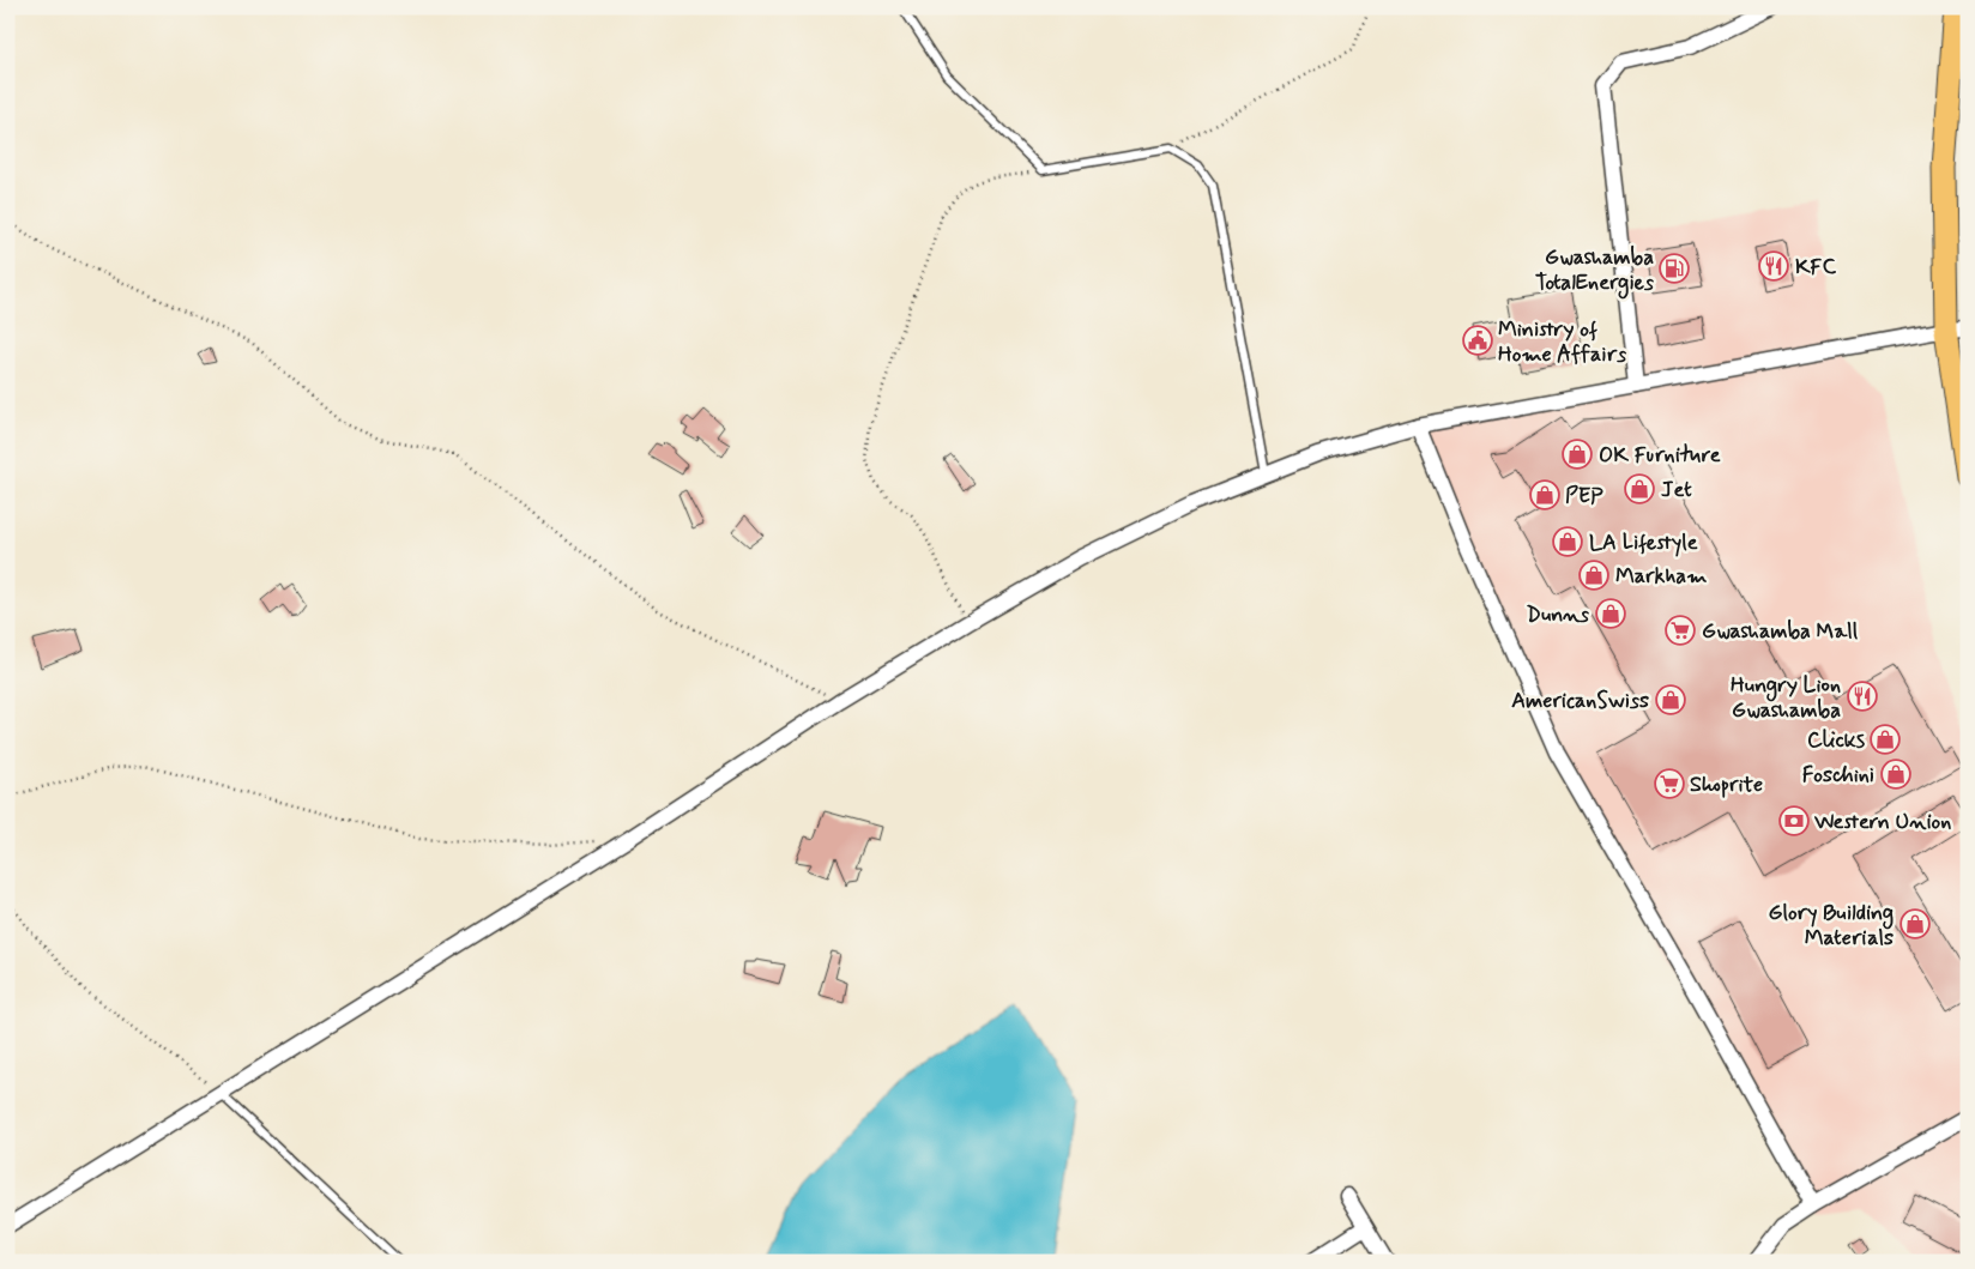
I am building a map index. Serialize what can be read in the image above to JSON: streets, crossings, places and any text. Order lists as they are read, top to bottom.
{
  "places": {
    "restaurant": ["KFC", "Hungry Lion Gwashamba"],
    "fuel station": ["Gwashamba TotalEnergies"],
    "public building": ["Ministry of Home Affairs"],
    "shop": [
      "OK Furniture",
      "Jet",
      "PEP",
      "LA Lifestyle",
      "Markham",
      "Dunns",
      "AmericanSwiss",
      "Clicks",
      "Foschini",
      "Glory Building Materials"
    ],
    "supermarket": ["Gwashamba Mall", "Shoprite"],
    "bank": ["Western Union"]
  }
}
